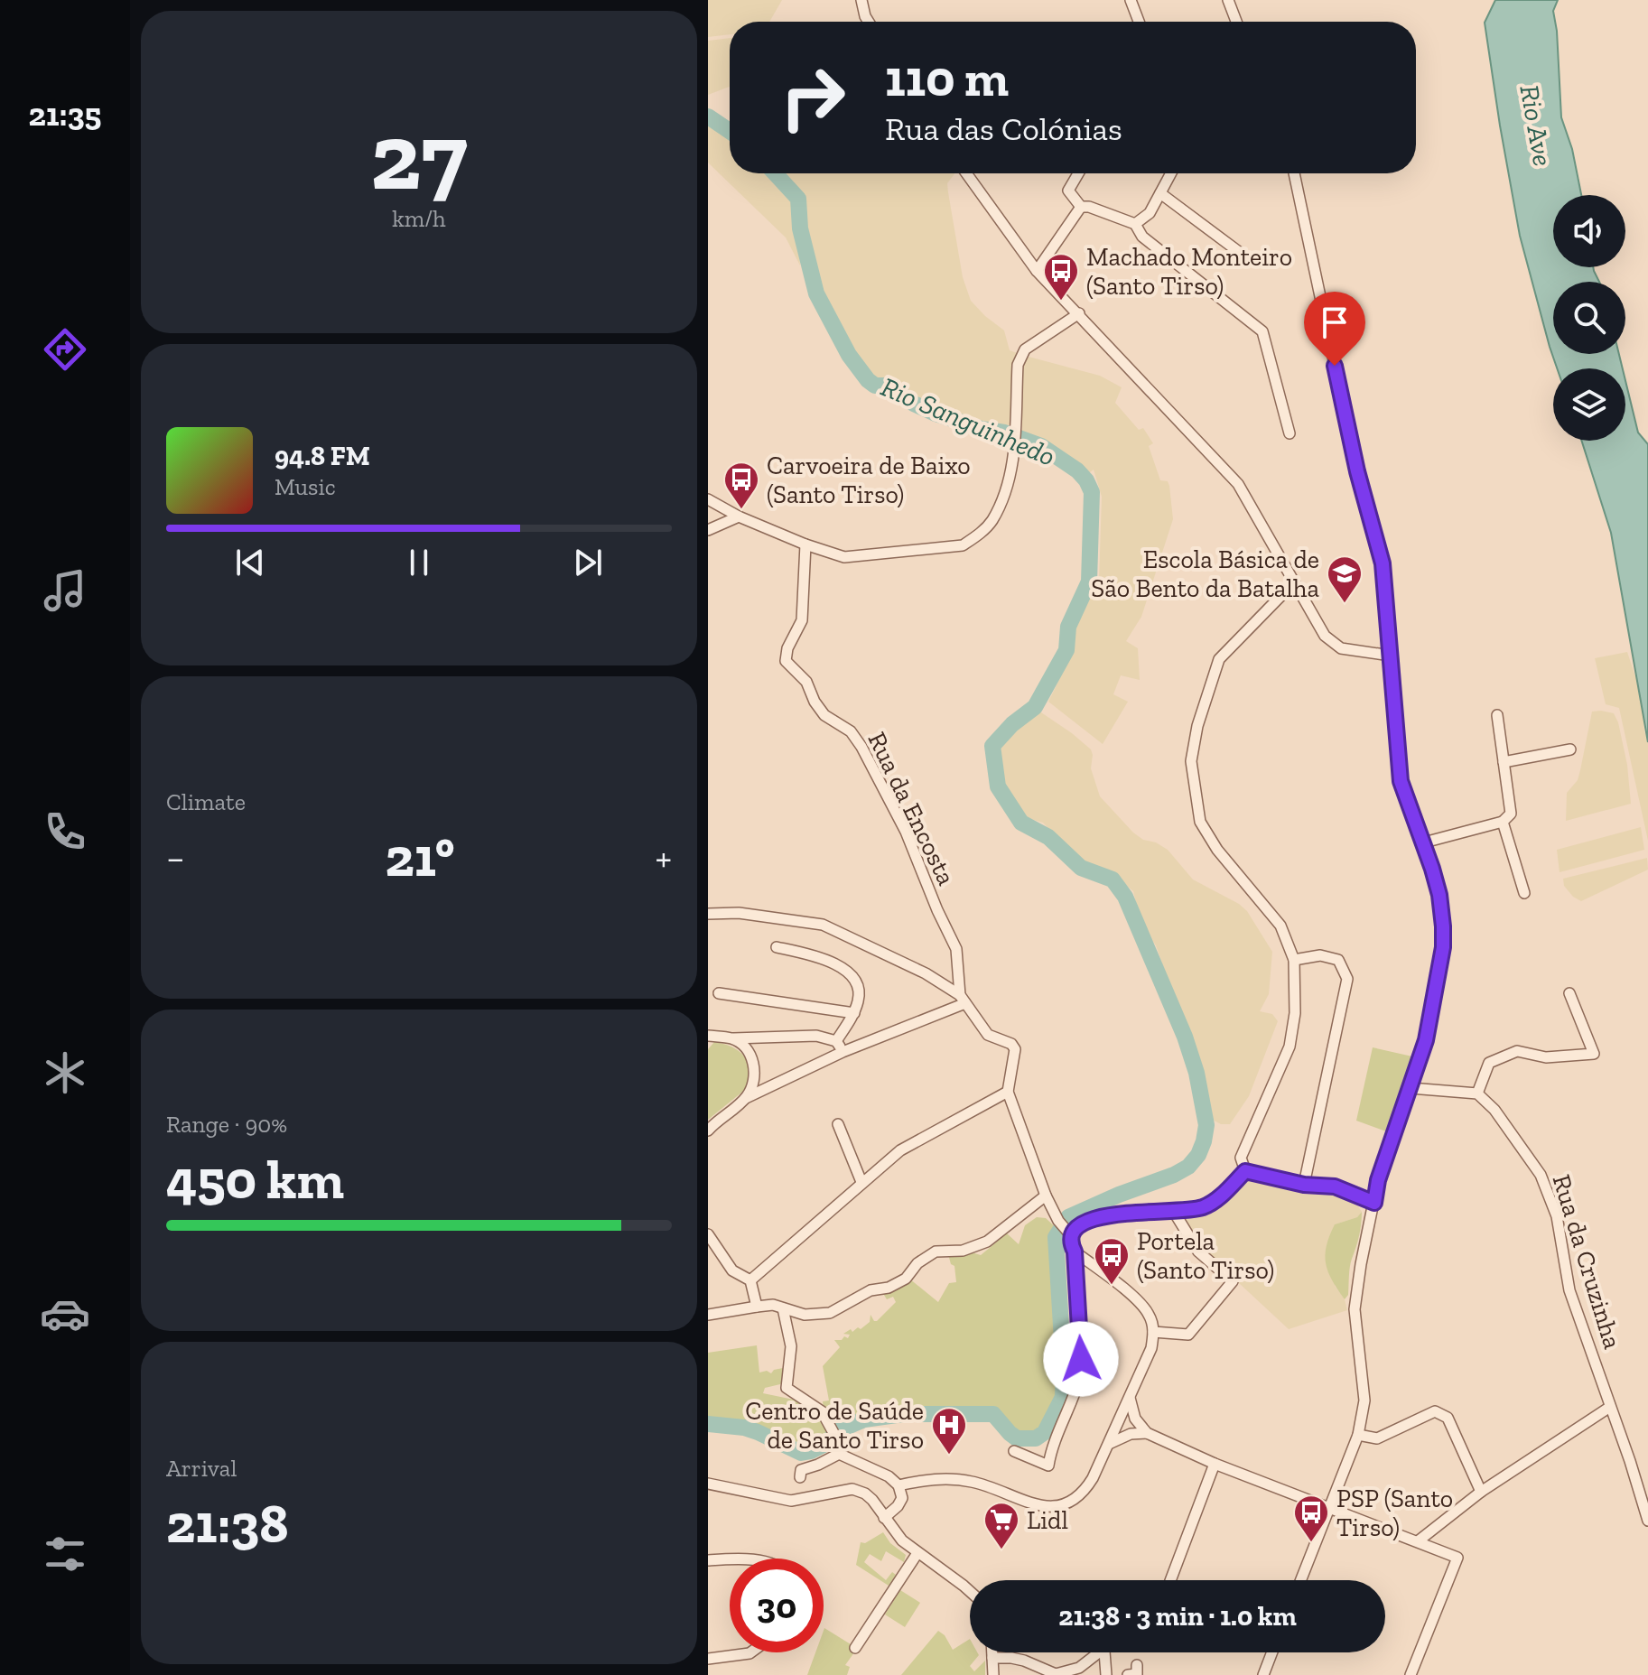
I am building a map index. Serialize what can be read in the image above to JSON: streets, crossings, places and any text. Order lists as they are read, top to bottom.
{
  "streets": {
    "street": ["Rua da Encosta", "Rua da Cruzinha"]
  },
  "water": ["Rio Ave", "Rio Sanguinhedo"],
  "places": {
    "bus stop": [
      "Machado Monteiro (Santo Tirso)",
      "Carvoeira de Baixo (Santo Tirso)",
      "Portela (Santo Tirso)",
      "PSP (Santo Tirso)"
    ],
    "school or university": ["Escola Básica de São Bento da Batalha"],
    "hospital": ["Centro de Saúde de Santo Tirso"],
    "supermarket": ["Lidl"]
  },
  "page": {
    "tabs": "21:35",
    "tile": [
      ["27", "km/h"],
      "Climate",
      ["Range · 90%", "450 km"],
      ["Arrival", "21:38"]
    ],
    "turn": ["110 m", "Rua das Colónias"],
    "song": ["94.8 FM", "Music"],
    "heat": ["−", "21°", "+"],
    "limit": "30",
    "trip": "21:38 · 3 min · 1.0 km"
  }
}
